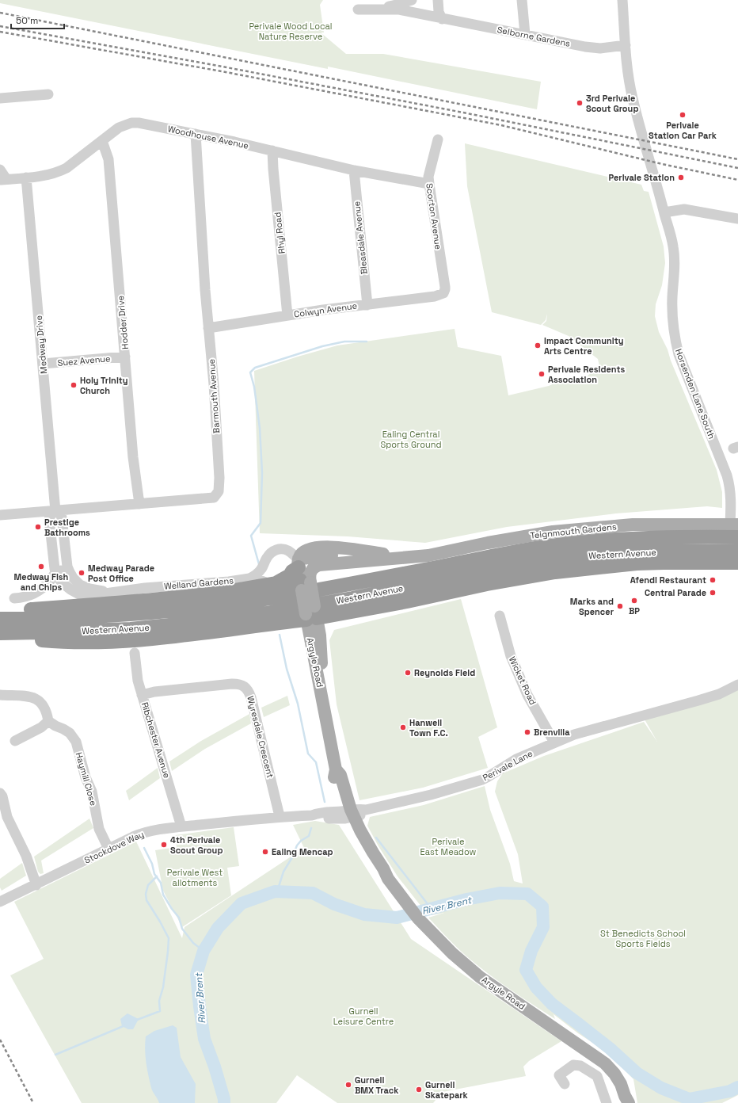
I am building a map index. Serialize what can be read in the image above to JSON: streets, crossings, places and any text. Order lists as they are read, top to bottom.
{
  "streets": {
    "highway": ["Western Avenue"],
    "main road": ["Teignmouth Gardens", "Argyle Road"],
    "street": [
      "Selborne Gardens",
      "Woodhouse Avenue",
      "Scorton Avenue",
      "Rhyl Road",
      "Bleasdale Avenue",
      "Colwyn Avenue",
      "Hodder Drive",
      "Medway Drive",
      "Suez Avenue",
      "Horsenden Lane South",
      "Barmouth Avenue",
      "Welland Gardens",
      "Wicket Road",
      "Wyresdale Crescent",
      "Ribchester Avenue",
      "Perivale Lane",
      "Haymill Close",
      "Stockdove Way"
    ]
  },
  "crossings": [
    ["Selborne Gardens", "Horsenden Lane South"],
    ["Woodhouse Avenue", "Scorton Avenue"],
    ["Woodhouse Avenue", "Rhyl Road"],
    ["Woodhouse Avenue", "Bleasdale Avenue"],
    ["Woodhouse Avenue", "Hodder Drive"],
    ["Woodhouse Avenue", "Medway Drive"],
    ["Woodhouse Avenue", "Barmouth Avenue"],
    ["Scorton Avenue", "Colwyn Avenue"],
    ["Rhyl Road", "Colwyn Avenue"],
    ["Bleasdale Avenue", "Colwyn Avenue"],
    ["Colwyn Avenue", "Barmouth Avenue"],
    ["Hodder Drive", "Suez Avenue"],
    ["Hodder Drive", "Barmouth Avenue"],
    ["Medway Drive", "Suez Avenue"],
    ["Medway Drive", "Barmouth Avenue"],
    ["Horsenden Lane South", "Teignmouth Gardens"],
    ["Welland Gardens", "Argyle Road"],
    ["Argyle Road", "Perivale Lane"],
    ["Argyle Road", "Stockdove Way"],
    ["Wicket Road", "Perivale Lane"],
    ["Wyresdale Crescent", "Ribchester Avenue"],
    ["Wyresdale Crescent", "Stockdove Way"],
    ["Ribchester Avenue", "Stockdove Way"],
    ["Perivale Lane", "Stockdove Way"],
    ["Haymill Close", "Stockdove Way"]
  ],
  "water": ["River Brent"],
  "parks": [
    "Perivale Wood Local Nature Reserve",
    "Ealing Central Sports Ground",
    "Perivale East Meadow",
    "Perivale West allotments",
    "St Benedicts School Sports Fields",
    "Gurnell Leisure Centre"
  ],
  "places": [
    "3rd Perivale Scout Group",
    "Perivale Station Car Park",
    "Perivale Station",
    "Impact Community Arts Centre",
    "Perivale Residents Association",
    "Holy Trinity Church",
    "Prestige Bathrooms",
    "Medway Fish and Chips",
    "Medway Parade Post Office",
    "Afendi Restaurant",
    "Central Parade",
    "BP",
    "Marks and Spencer",
    "Reynolds Field",
    "Hanwell Town F.C.",
    "Brenvilla",
    "4th Perivale Scout Group",
    "Ealing Mencap",
    "Gurnell BMX Track",
    "Gurnell Skatepark"
  ],
  "scale_bar": "50 m"
}
